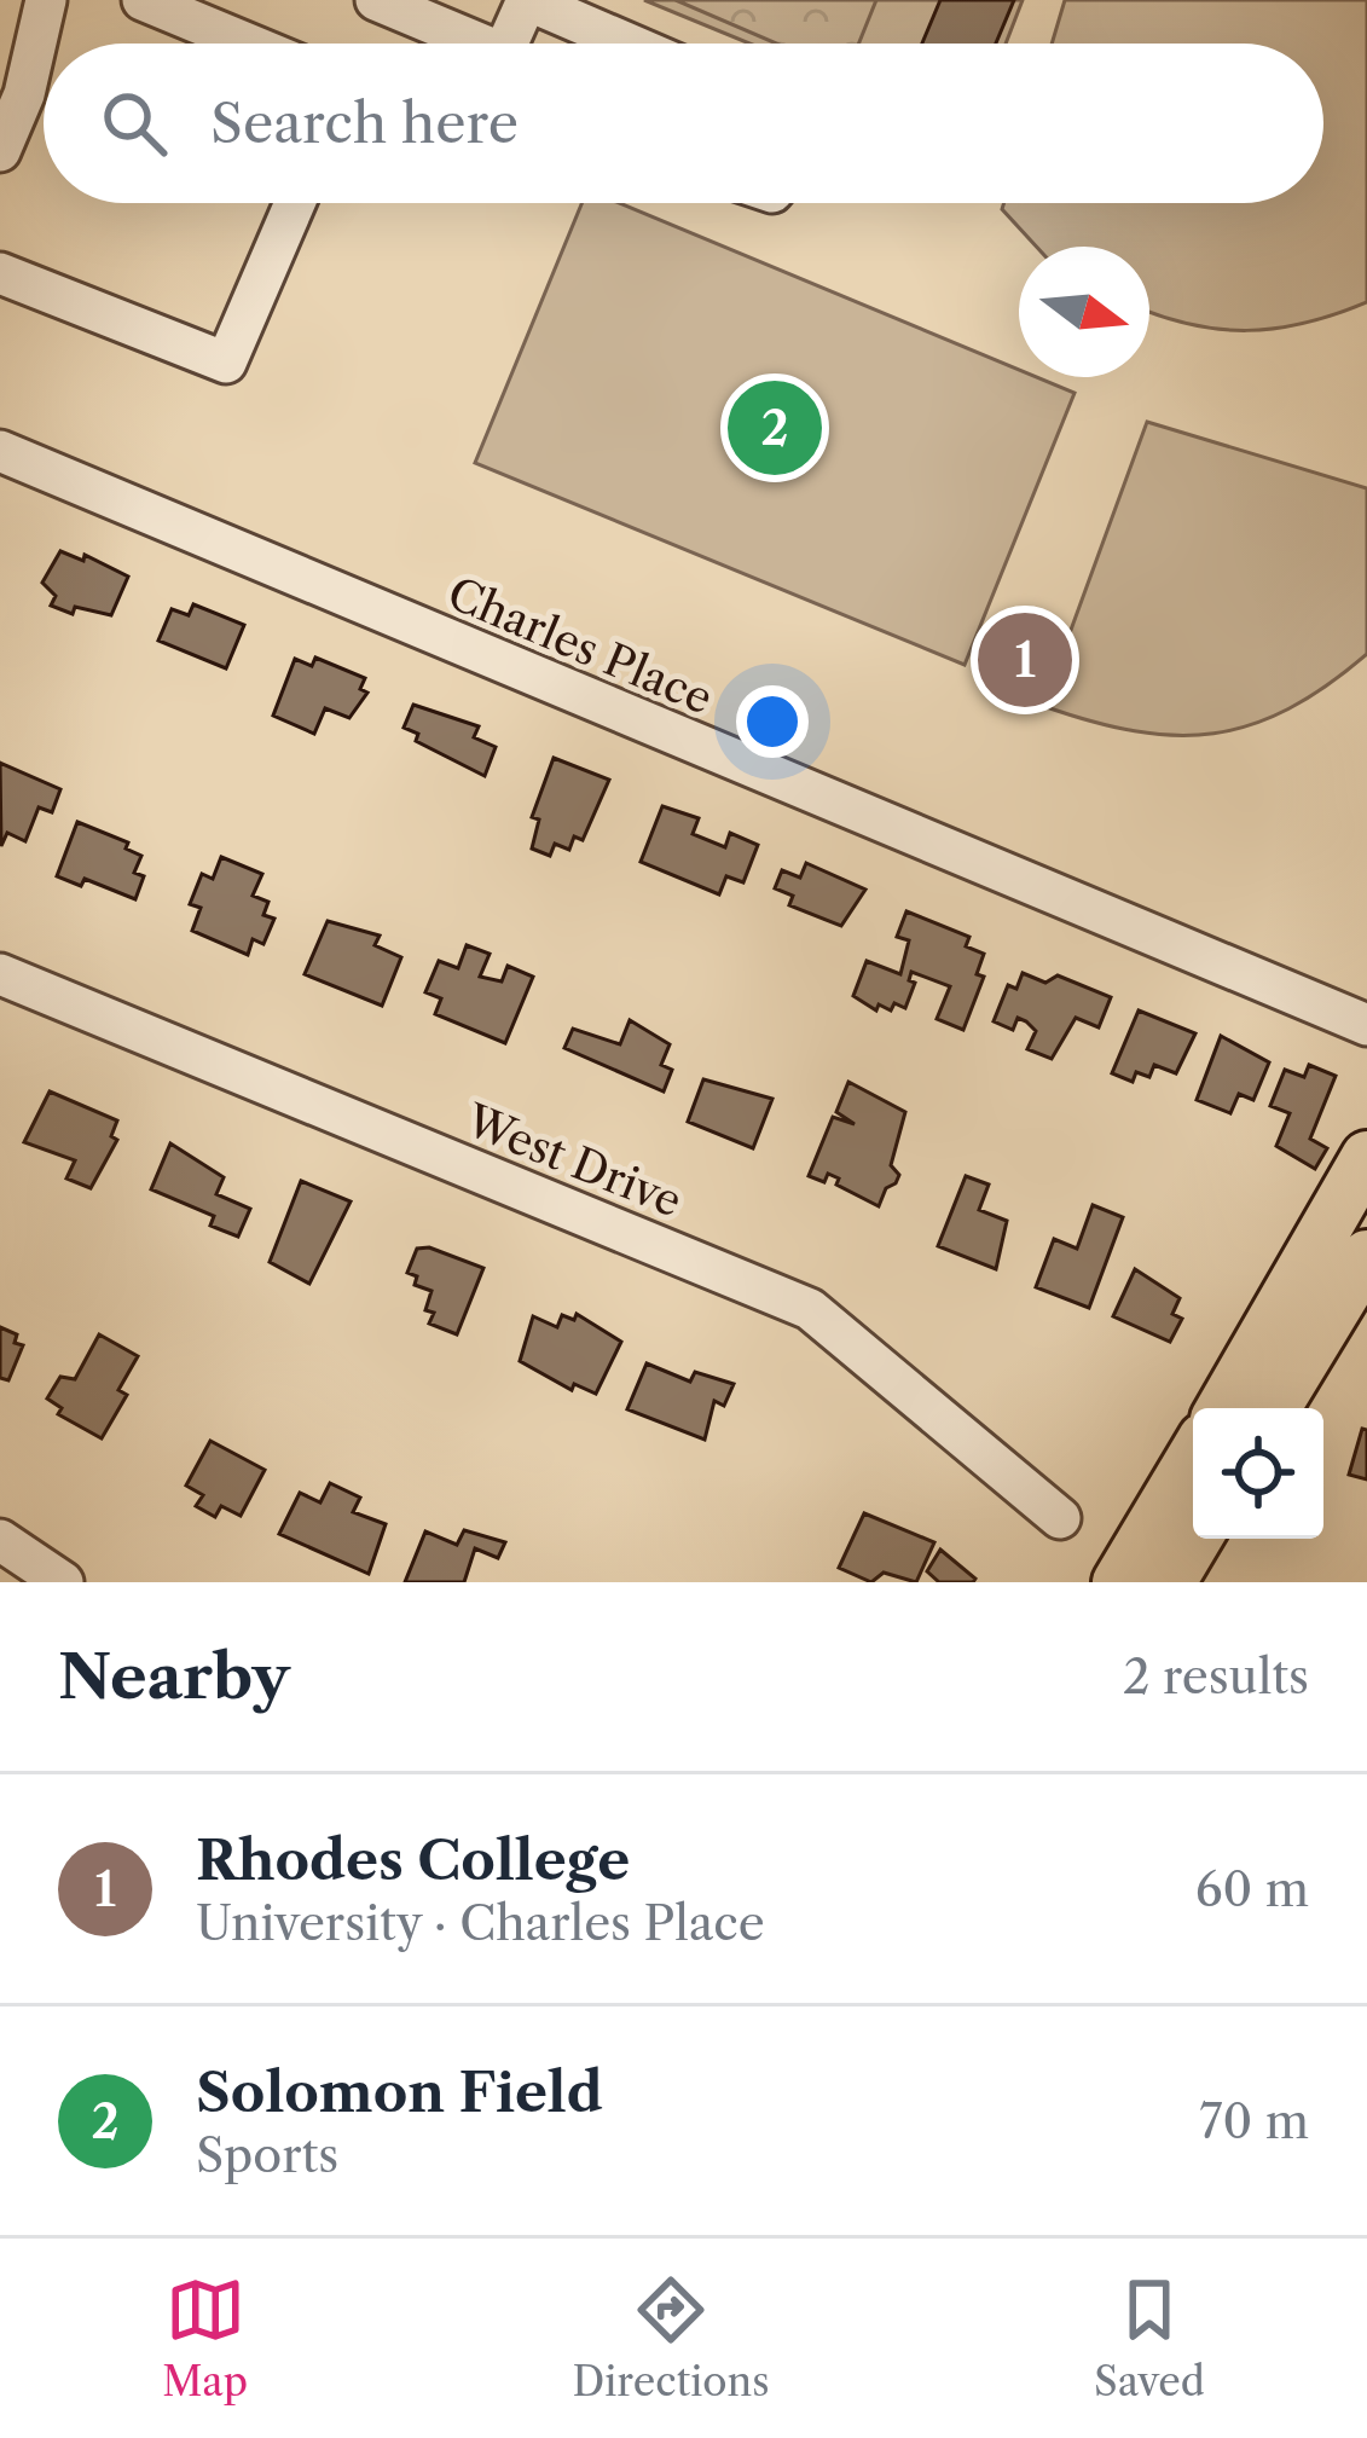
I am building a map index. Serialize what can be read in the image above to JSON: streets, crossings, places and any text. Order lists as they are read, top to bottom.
{
  "streets": {
    "street": ["Charles Place", "West Drive"]
  },
  "north": "right",
  "page": {
    "search": "Search here",
    "pins": ["2", "1"],
    "heading": ["Nearby", "2 results"],
    "list": [
      {
        "mark": "1",
        "name": "Rhodes College",
        "note": "University · Charles Place",
        "value": "60 m"
      },
      {
        "mark": "2",
        "name": "Solomon Field",
        "note": "Sports",
        "value": "70 m"
      }
    ],
    "nav": ["Map", "Directions", "Saved"]
  }
}
